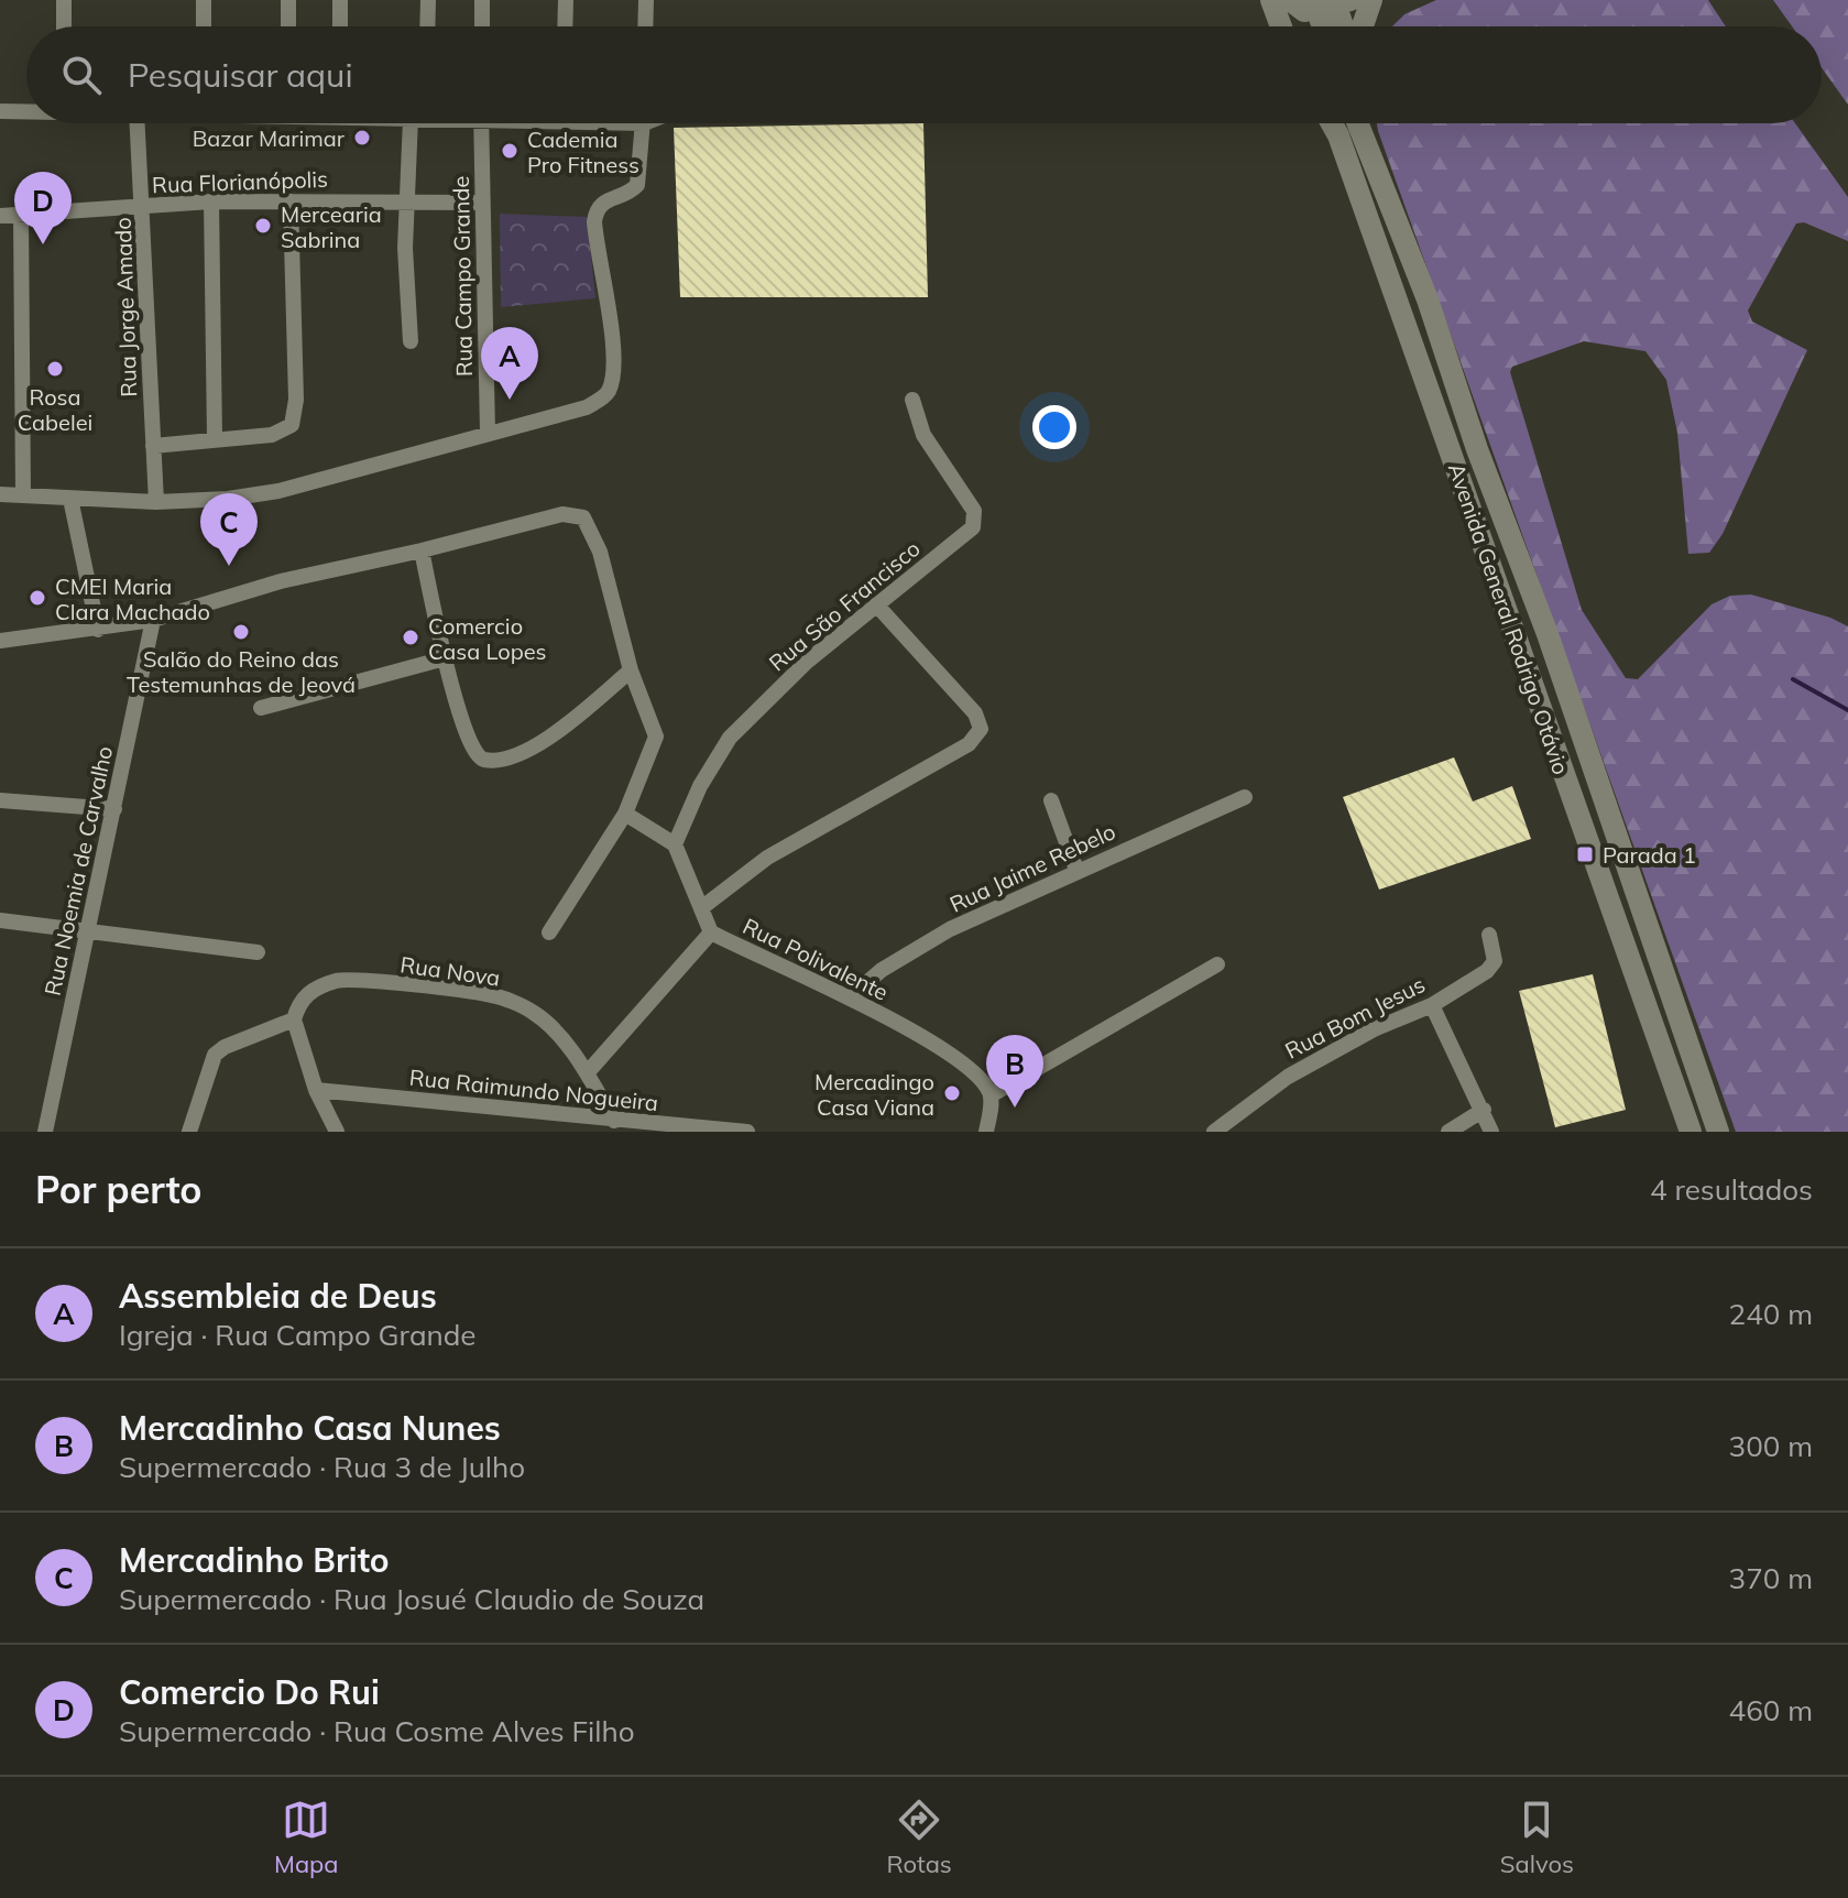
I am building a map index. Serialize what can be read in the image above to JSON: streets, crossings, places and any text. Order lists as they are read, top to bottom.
{
  "streets": {
    "main road": ["Avenida General Rodrigo Otávio"],
    "street": [
      "Rua Florianópolis",
      "Rua Campo Grande",
      "Rua Jorge Amado",
      "Rua São Francisco",
      "Rua Jaime Rebelo",
      "Rua Noemia de Carvalho",
      "Rua Polivalente",
      "Rua Nova",
      "Rua Bom Jesus",
      "Rua Raimundo Nogueira"
    ]
  },
  "crossings": [
    ["Rua Florianópolis", "Rua Campo Grande"],
    ["Rua Florianópolis", "Rua Jorge Amado"],
    ["Rua São Francisco", "Rua Polivalente"],
    ["Rua Jaime Rebelo", "Rua Polivalente"],
    ["Rua Nova", "Rua Raimundo Nogueira"]
  ],
  "places": {
    "other": [
      "Bazar Marimar",
      "Cademia Pro Fitness",
      "Mercearia Sabrina",
      "Rosa Cabelei",
      "CMEI Maria Clara Machado",
      "Salão do Reino das Testemunhas de Jeová",
      "Comercio Casa Lopes",
      "Mercadingo Casa Viana"
    ],
    "transit": ["Parada 1"]
  },
  "page": {
    "search": "Pesquisar aqui",
    "pins": [
      "D",
      "A",
      "C",
      "B"
    ],
    "heading": ["Por perto", "4 resultados"],
    "list": [
      {
        "mark": "A",
        "name": "Assembleia de Deus",
        "note": "Igreja · Rua Campo Grande",
        "value": "240 m"
      },
      {
        "mark": "B",
        "name": "Mercadinho Casa Nunes",
        "note": "Supermercado · Rua 3 de Julho",
        "value": "300 m"
      },
      {
        "mark": "C",
        "name": "Mercadinho Brito",
        "note": "Supermercado · Rua Josué Claudio de Souza",
        "value": "370 m"
      },
      {
        "mark": "D",
        "name": "Comercio Do Rui",
        "note": "Supermercado · Rua Cosme Alves Filho",
        "value": "460 m"
      }
    ],
    "nav": ["Mapa", "Rotas", "Salvos"]
  }
}
